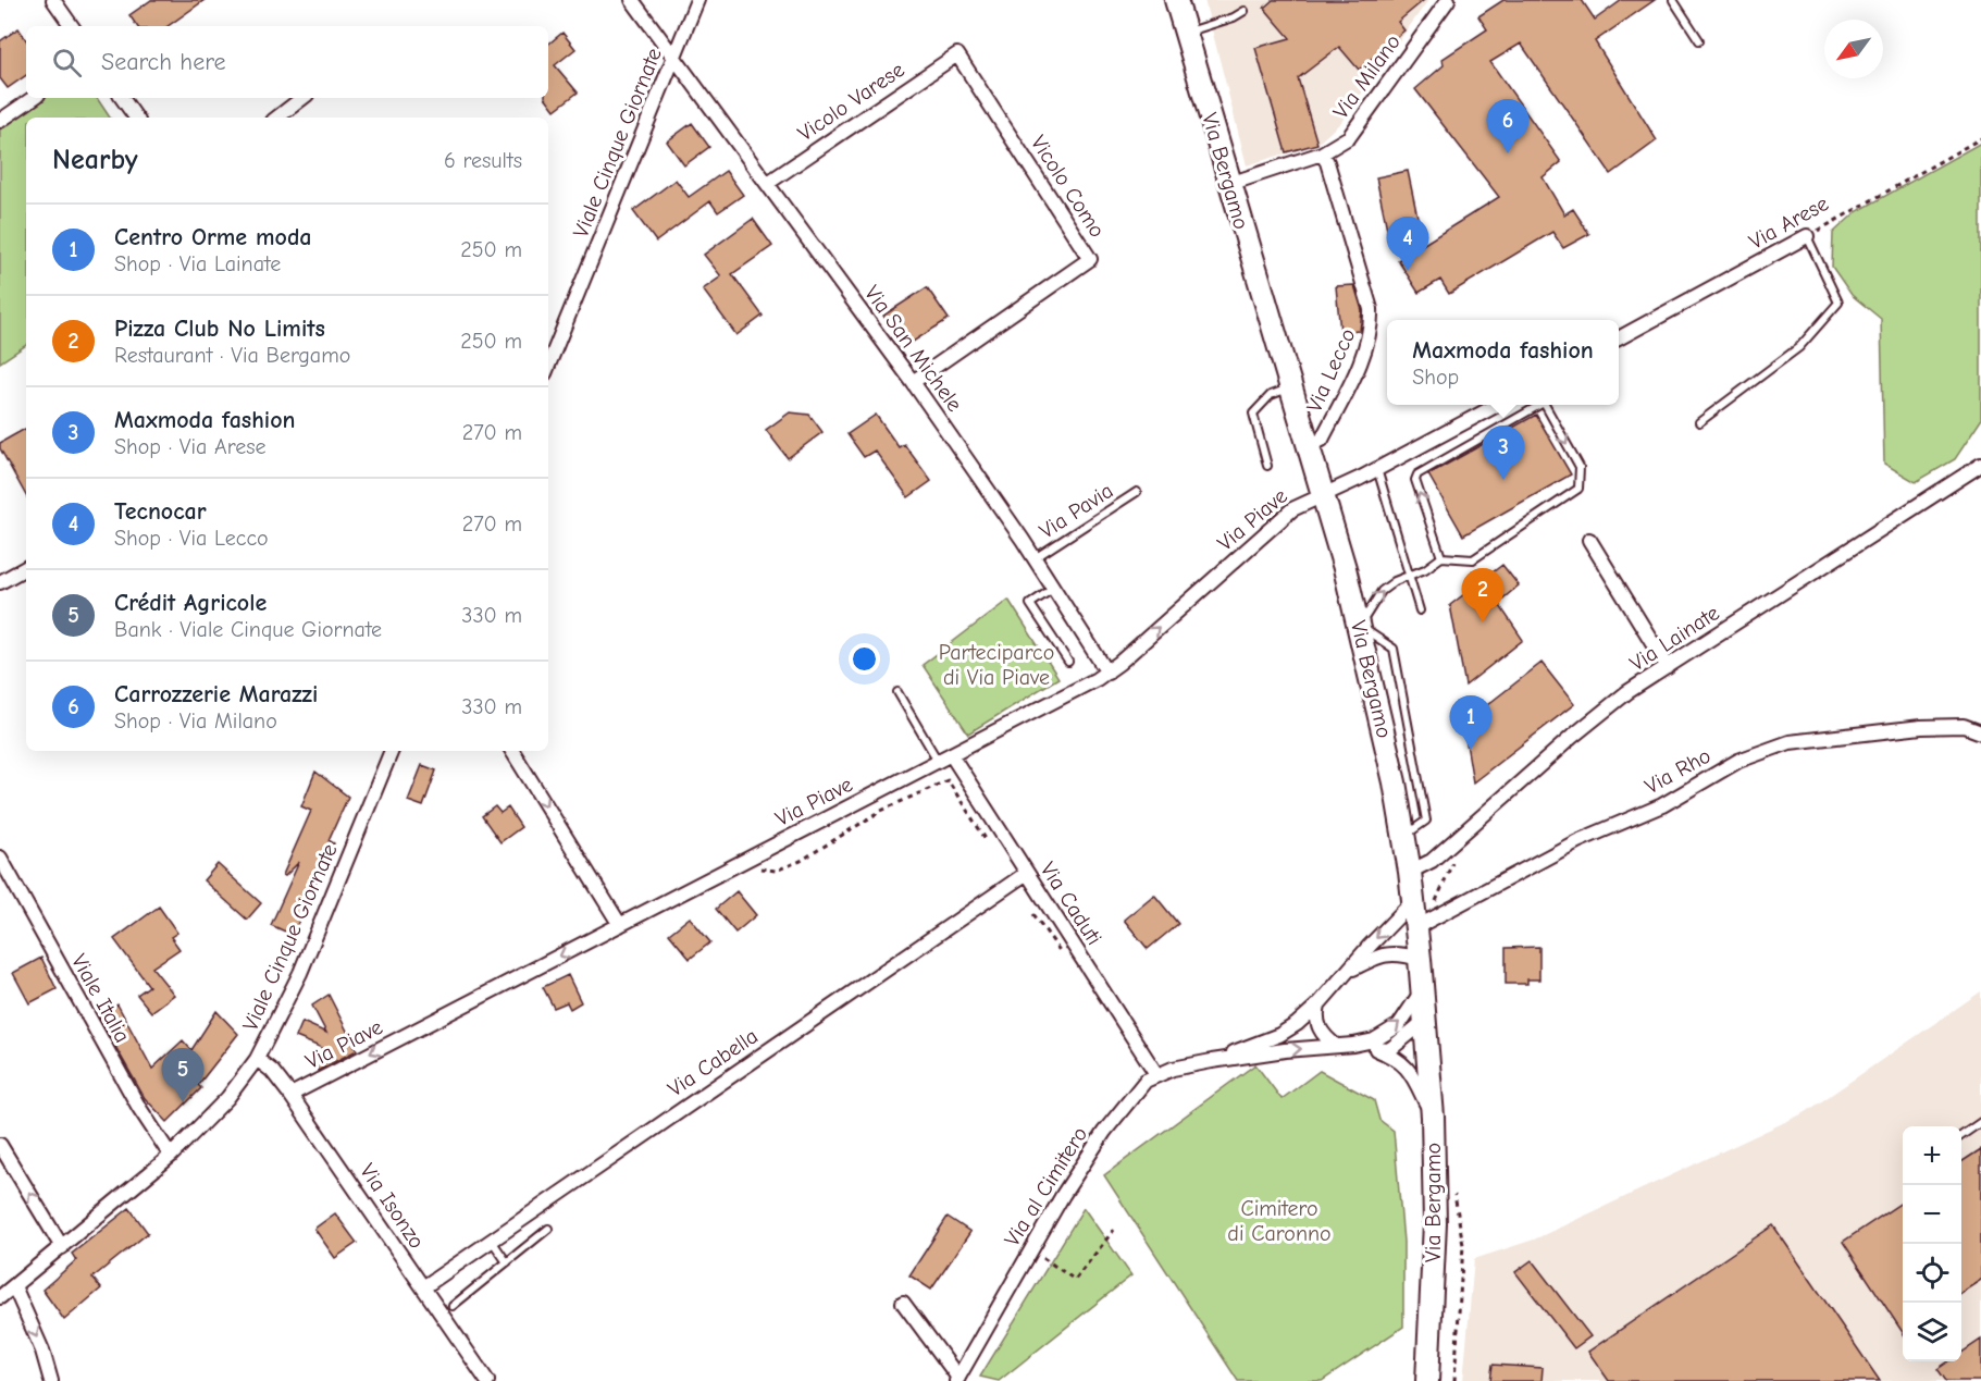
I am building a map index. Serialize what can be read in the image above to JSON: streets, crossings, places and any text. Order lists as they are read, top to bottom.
{
  "streets": {
    "main road": ["Via Bergamo"],
    "street": [
      "Via Milano",
      "Vicolo Varese",
      "Viale Cinque Giornate",
      "Vicolo Como",
      "Via Arese",
      "Via San Michele",
      "Via Lecco",
      "Via Piave",
      "Via Lainate",
      "Via Rho",
      "Via Caduti",
      "Viale Italia",
      "Via Cabella",
      "Via al Cimitero",
      "Via Isonzo"
    ],
    "lane": ["Via Pavia"]
  },
  "crossings": [
    ["Via Milano", "Via Bergamo"],
    ["Via Milano", "Via Lecco"],
    ["Vicolo Varese", "Vicolo Como"],
    ["Vicolo Varese", "Via San Michele"],
    ["Viale Cinque Giornate", "Via San Michele"],
    ["Viale Cinque Giornate", "Viale Italia"],
    ["Viale Cinque Giornate", "Via Isonzo"],
    ["Via Bergamo", "Via Lecco"],
    ["Via Bergamo", "Via Piave"],
    ["Via Bergamo", "Via Lainate"],
    ["Via Bergamo", "Via Rho"],
    ["Vicolo Como", "Via San Michele"],
    ["Via San Michele", "Via Pavia"],
    ["Via San Michele", "Via Piave"],
    ["Via Piave", "Via Caduti"],
    ["Via Piave", "Via Isonzo"],
    ["Via Caduti", "Via Cabella"],
    ["Via Caduti", "Via al Cimitero"],
    ["Via Cabella", "Via Isonzo"]
  ],
  "parks": ["Parteciparco di Via Piave", "Cimitero di Caronno"],
  "north": "bottom left",
  "page": {
    "search": "Search here",
    "pins": [
      "6",
      "4",
      "3",
      "2",
      "1",
      "5"
    ],
    "heading": ["Nearby", "6 results"],
    "list": [
      {
        "mark": "1",
        "name": "Centro Orme moda",
        "note": "Shop · Via Lainate",
        "value": "250 m"
      },
      {
        "mark": "2",
        "name": "Pizza Club No Limits",
        "note": "Restaurant · Via Bergamo",
        "value": "250 m"
      },
      {
        "mark": "3",
        "name": "Maxmoda fashion",
        "note": "Shop · Via Arese",
        "value": "270 m"
      },
      {
        "mark": "4",
        "name": "Tecnocar",
        "note": "Shop · Via Lecco",
        "value": "270 m"
      },
      {
        "mark": "5",
        "name": "Crédit Agricole",
        "note": "Bank · Viale Cinque Giornate",
        "value": "330 m"
      },
      {
        "mark": "6",
        "name": "Carrozzerie Marazzi",
        "note": "Shop · Via Milano",
        "value": "330 m"
      }
    ],
    "popup": ["Maxmoda fashion", "Shop"],
    "map_buttons": ["+", "−"]
  }
}
